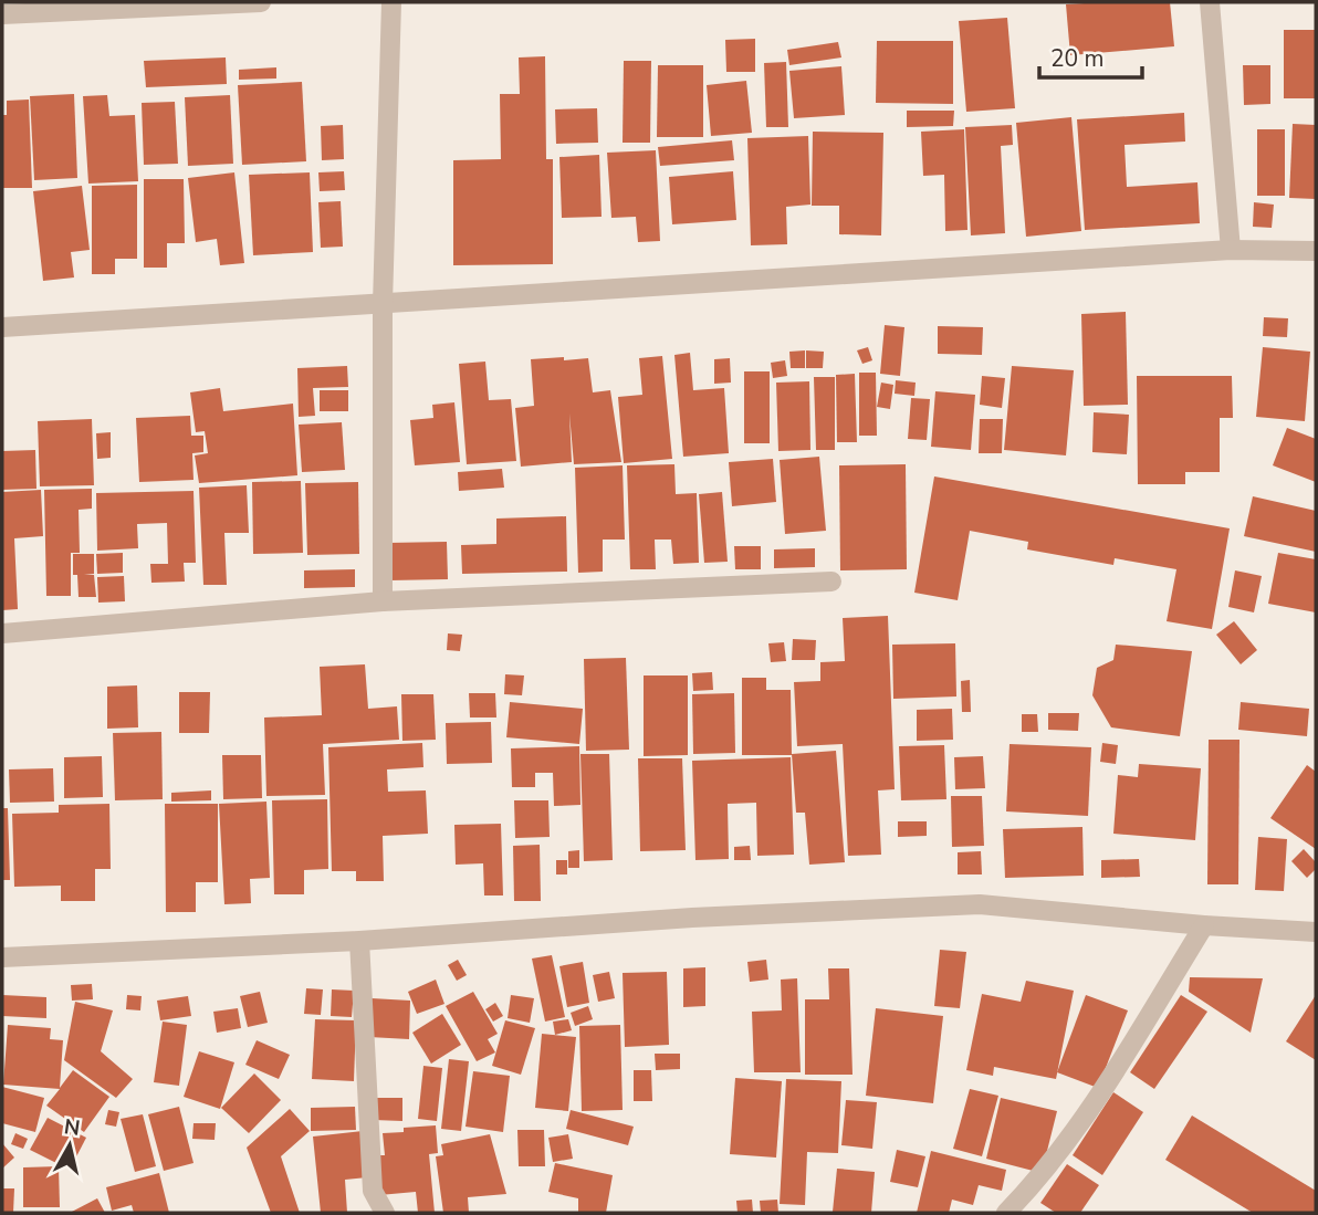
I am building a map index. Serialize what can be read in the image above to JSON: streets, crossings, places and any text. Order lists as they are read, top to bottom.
{
  "scale_bar": "20 m",
  "north": "top"
}
